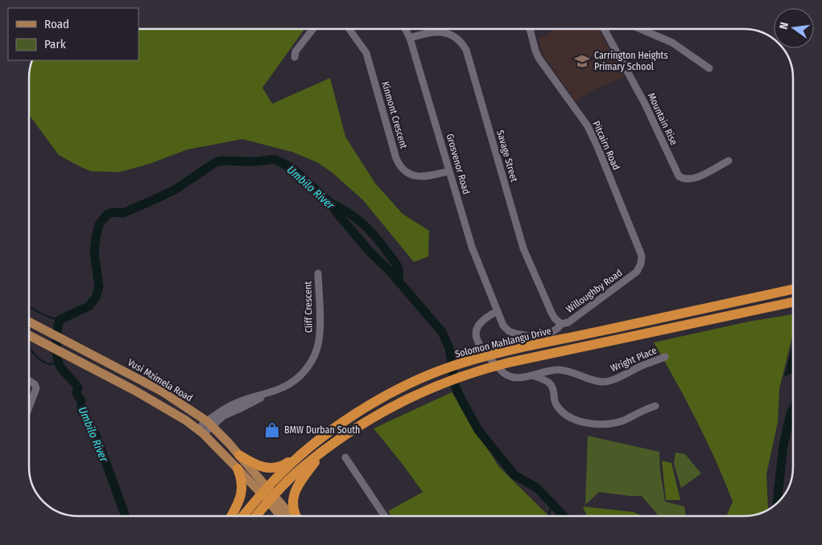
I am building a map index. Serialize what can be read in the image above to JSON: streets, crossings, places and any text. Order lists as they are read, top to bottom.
{
  "streets": {
    "highway": ["Solomon Mahlangu Drive"],
    "main road": ["Vusi Mzimela Road"],
    "street": [
      "Kinmont Crescent",
      "Mountain Rise",
      "Pitcairn Road",
      "Savage Street",
      "Grosvenor Road",
      "Willoughby Road",
      "Cliff Crescent",
      "Wright Place"
    ]
  },
  "crossings": [
    ["Kinmont Crescent", "Grosvenor Road"],
    ["Pitcairn Road", "Willoughby Road"],
    ["Savage Street", "Grosvenor Road"],
    ["Savage Street", "Willoughby Road"],
    ["Grosvenor Road", "Willoughby Road"],
    ["Grosvenor Road", "Wright Place"],
    ["Willoughby Road", "Wright Place"],
    ["Cliff Crescent", "Vusi Mzimela Road"],
    ["Solomon Mahlangu Drive", "Vusi Mzimela Road"]
  ],
  "water": ["Umbilo River"],
  "places": {
    "school or university": ["Carrington Heights Primary School"],
    "shop": ["BMW Durban South"]
  },
  "legend": ["Road", "Park"],
  "north": "left"
}
